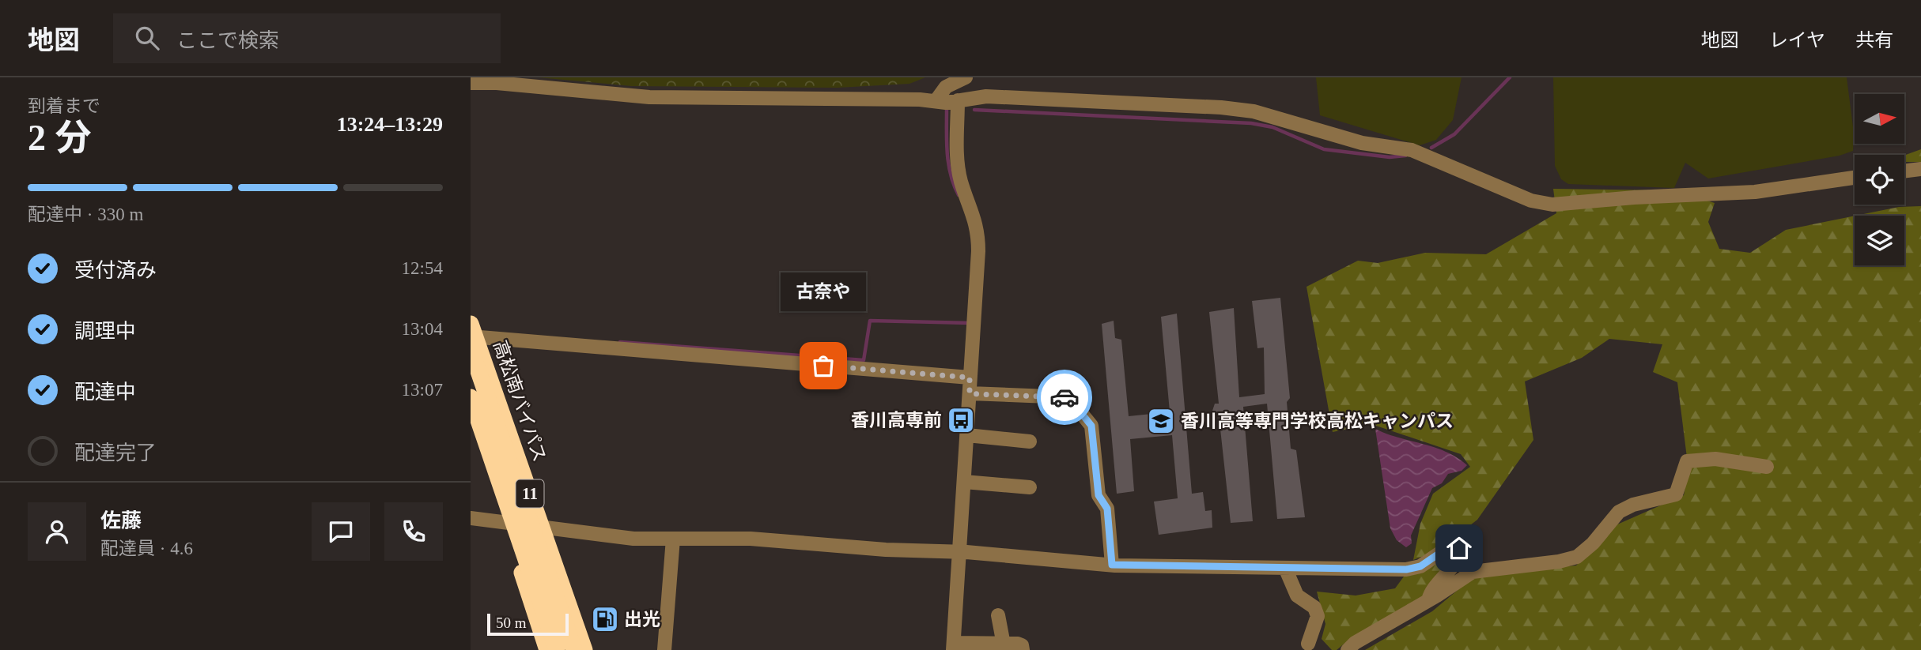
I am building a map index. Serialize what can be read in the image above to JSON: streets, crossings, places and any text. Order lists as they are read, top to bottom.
{
  "streets": {
    "highway": ["高松南バイパス", "11"]
  },
  "places": {
    "other": ["古奈や"],
    "bus stop": ["香川高専前"],
    "school or university": ["香川高等専門学校高松キャンパス"],
    "fuel station": ["出光"]
  },
  "scale_bar": "50 m",
  "north": "right",
  "page": {
    "header": "地図",
    "search": "ここで検索",
    "nav": ["地図", "レイヤ", "共有"],
    "heading": ["2 分", "到着まで", "13:24–13:29"],
    "panel": ["佐藤", "配達員 · 4.6"],
    "bar": "配達中 · 330 m",
    "list": [
      ["受付済み", "12:54"],
      ["調理中", "13:04"],
      ["配達中", "13:07"],
      "配達完了"
    ],
    "bubble": "古奈や",
    "scale": "50 m"
  }
}
